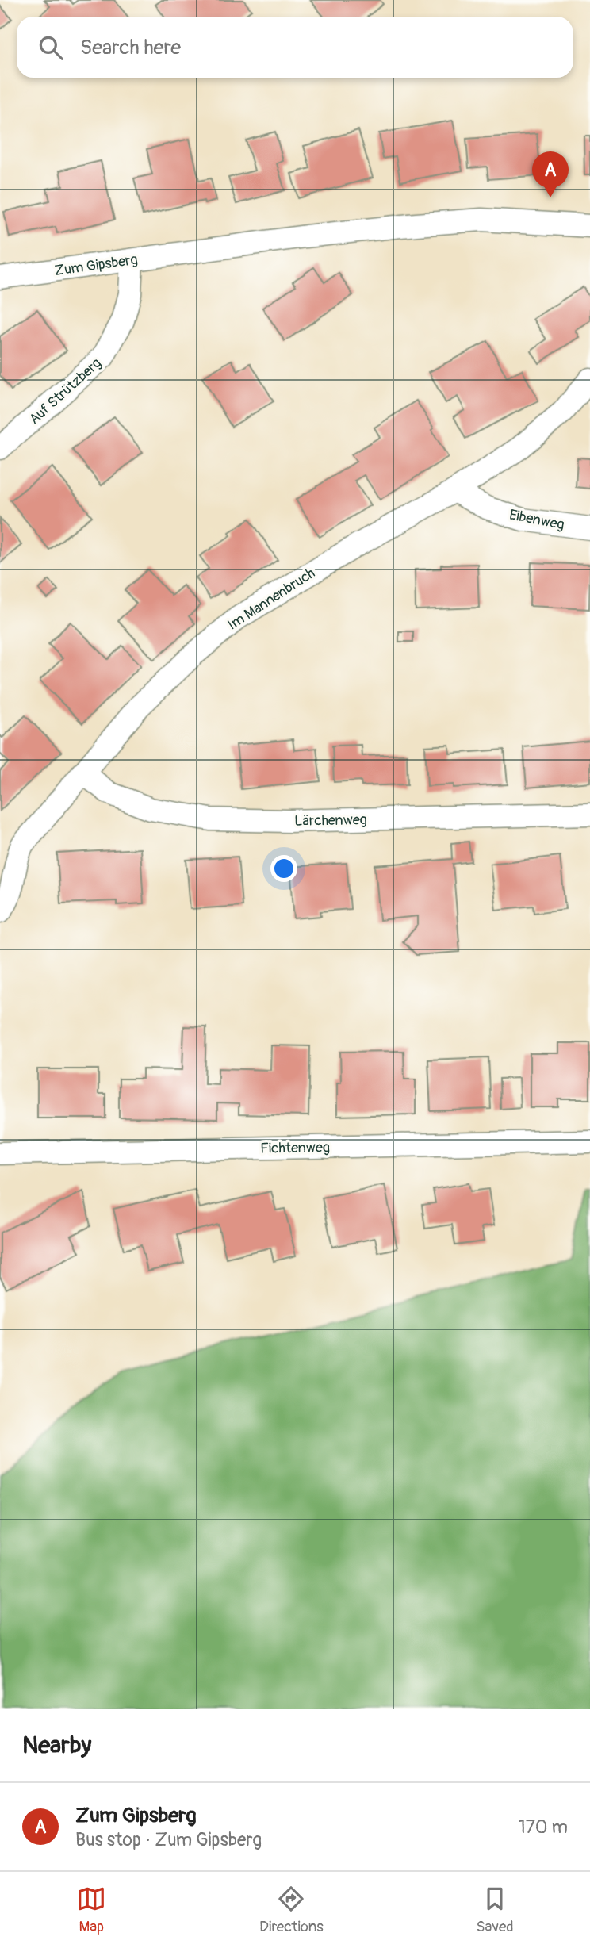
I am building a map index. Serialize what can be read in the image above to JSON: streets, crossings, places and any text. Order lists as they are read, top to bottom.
{
  "streets": {
    "street": [
      "Zum Gipsberg",
      "Auf Strützberg",
      "Eibenweg",
      "Im Mannenbruch",
      "Lärchenweg",
      "Fichtenweg"
    ]
  },
  "crossings": [
    ["Zum Gipsberg", "Auf Strützberg"],
    ["Eibenweg", "Im Mannenbruch"],
    ["Im Mannenbruch", "Lärchenweg"]
  ],
  "page": {
    "search": "Search here",
    "pins": "A",
    "heading": "Nearby",
    "list": [
      {
        "mark": "A",
        "name": "Zum Gipsberg",
        "note": "Bus stop · Zum Gipsberg",
        "value": "170 m"
      }
    ],
    "nav": ["Map", "Directions", "Saved"]
  }
}
